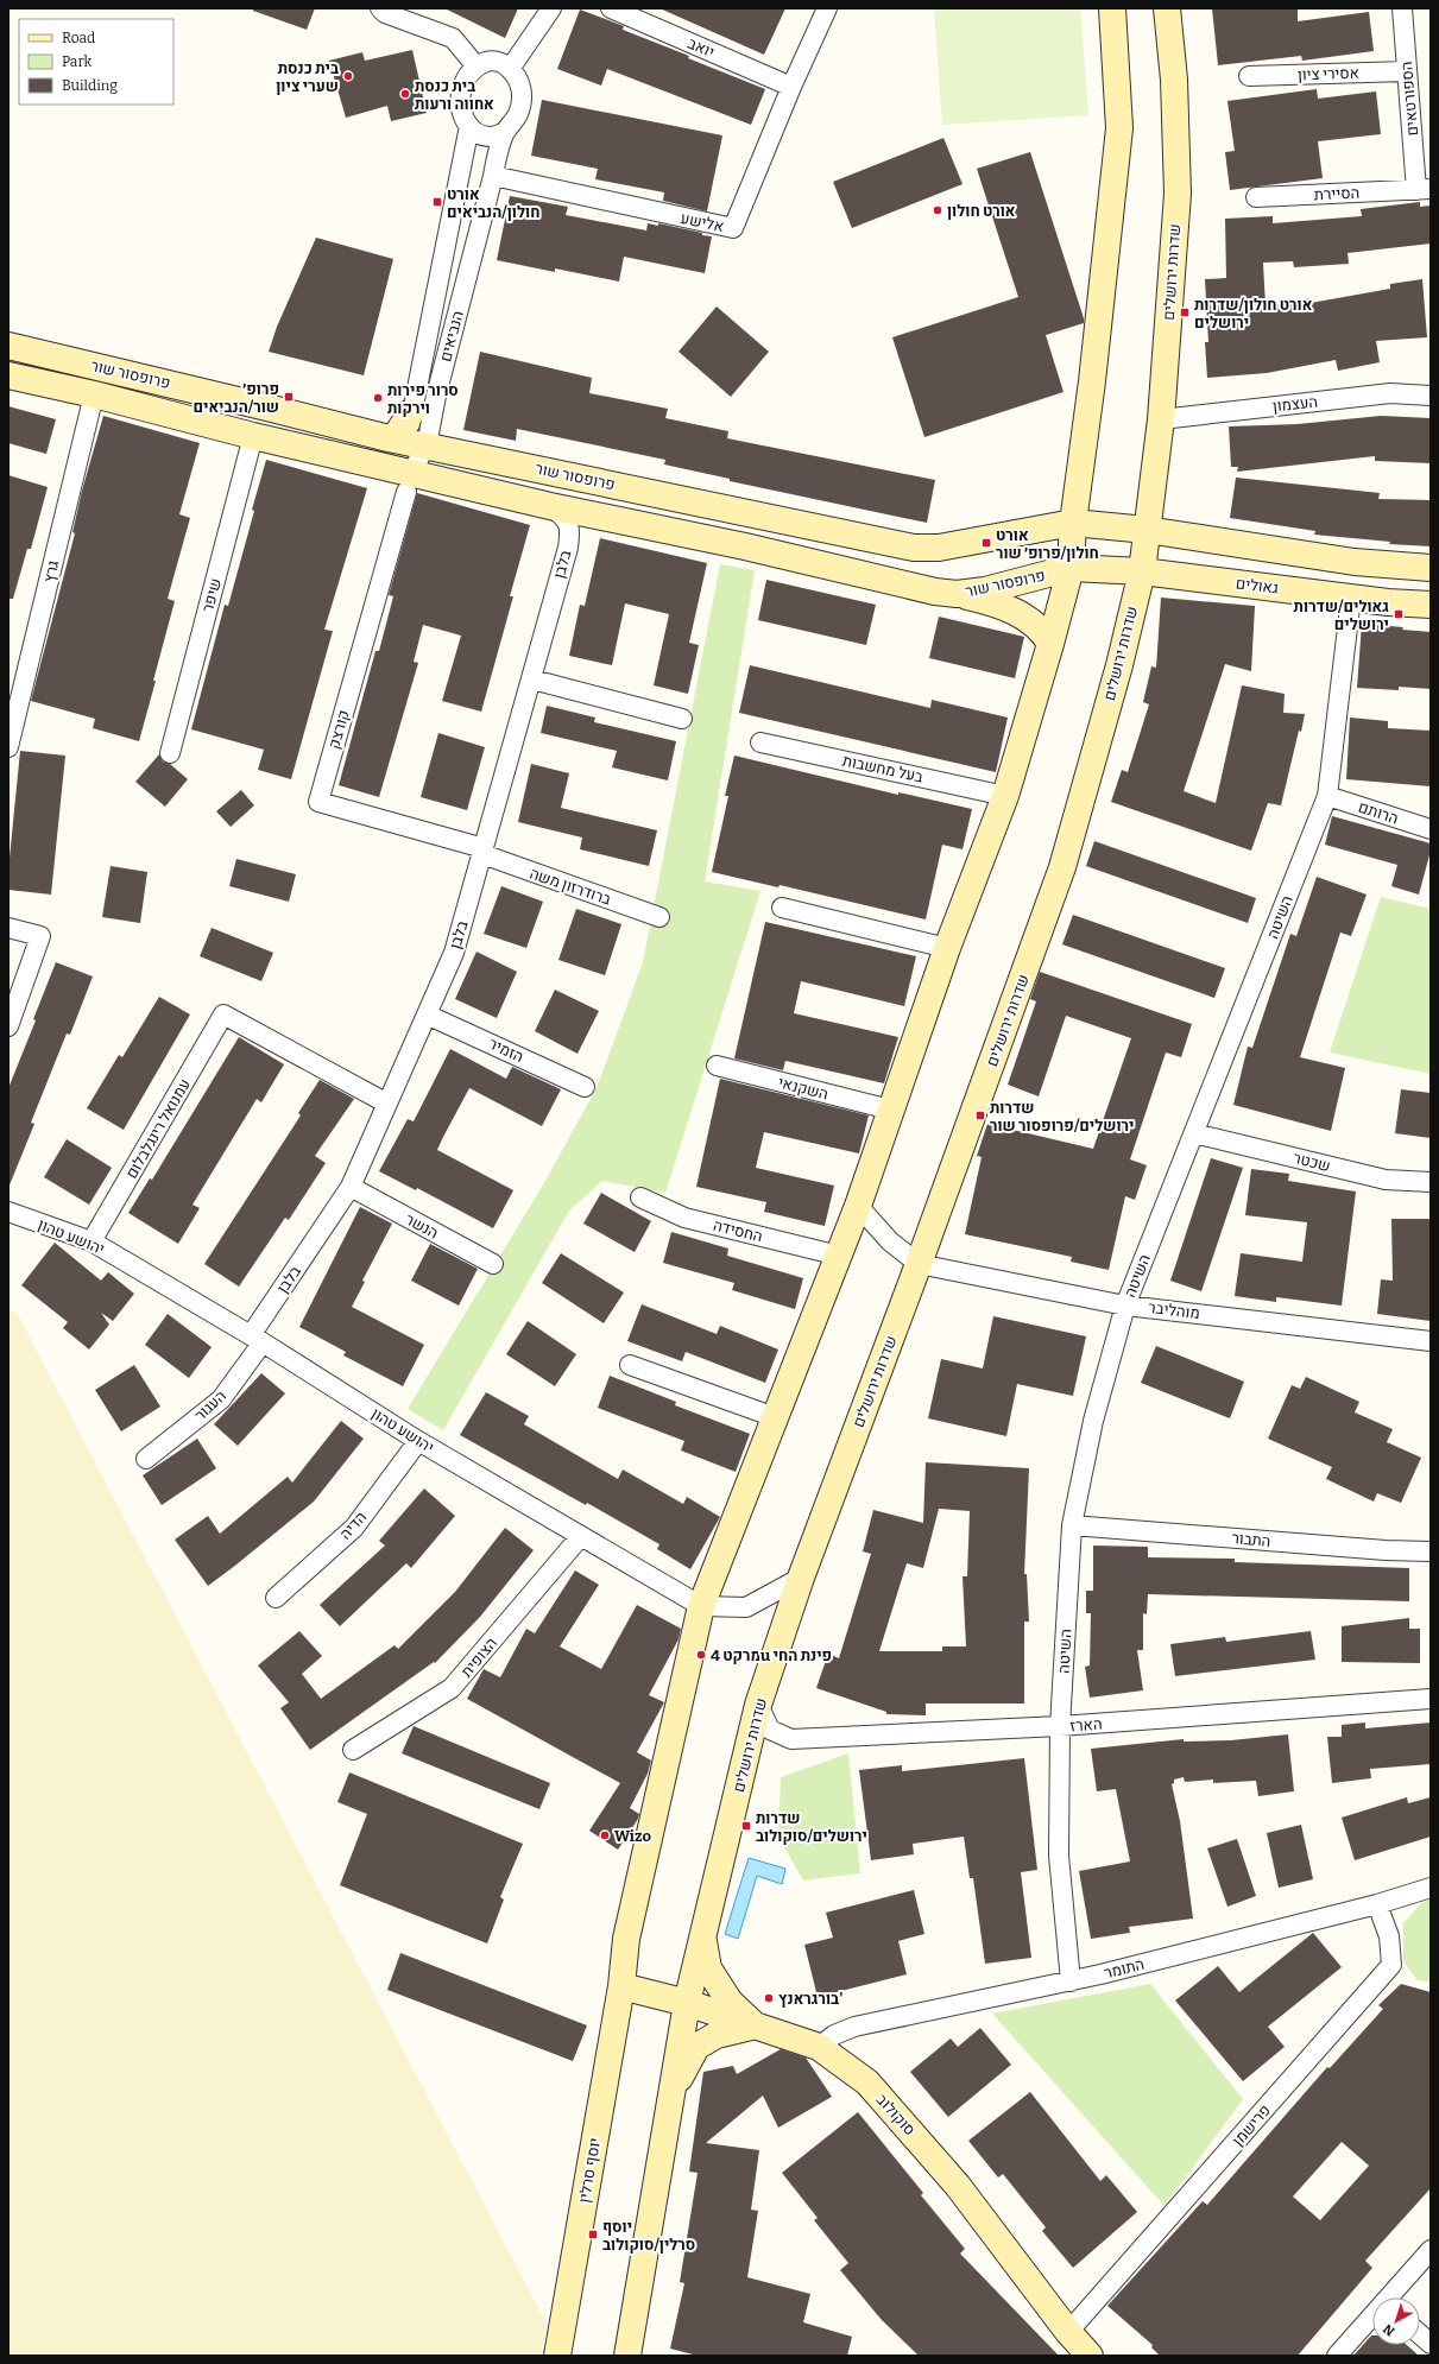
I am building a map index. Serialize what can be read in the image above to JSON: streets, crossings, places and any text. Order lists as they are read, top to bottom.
{
  "streets": {
    "main road": [
      "שדרות ירושלים",
      "פרופסור שור",
      "גאולים",
      "סוקולוב",
      "יוסף סרלין"
    ],
    "street": [
      "יואב",
      "אסירי ציון",
      "הספורטאים",
      "הסיירת",
      "אלישע",
      "הנביאים",
      "העצמון",
      "בלבן",
      "גרץ",
      "שיפר",
      "קורצק",
      "בעל מחשבות",
      "הרותם",
      "ברודרזון משה",
      "השיטה",
      "הזמיר",
      "השקנאי",
      "עמנואל רינגלבלום",
      "שכטר",
      "הנשר",
      "החסידה",
      "יהושע טהון",
      "מוהליבר",
      "העגור",
      "הדיה",
      "התבור",
      "הצופית",
      "הארז",
      "התומר",
      "פרישמן"
    ]
  },
  "crossings": [
    ["יואב", "אלישע"],
    ["אסירי ציון", "הספורטאים"],
    ["הספורטאים", "הסיירת"],
    ["אלישע", "הנביאים"],
    ["שדרות ירושלים", "פרופסור שור"],
    ["שדרות ירושלים", "העצמון"],
    ["שדרות ירושלים", "גאולים"],
    ["שדרות ירושלים", "יהושע טהון"],
    ["שדרות ירושלים", "מוהליבר"],
    ["שדרות ירושלים", "הארז"],
    ["שדרות ירושלים", "סוקולוב"],
    ["הנביאים", "פרופסור שור"],
    ["הנביאים", "קורצק"],
    ["פרופסור שור", "בלבן"],
    ["פרופסור שור", "גרץ"],
    ["פרופסור שור", "גאולים"],
    ["פרופסור שור", "שיפר"],
    ["פרופסור שור", "קורצק"],
    ["בלבן", "קורצק"],
    ["בלבן", "ברודרזון משה"],
    ["בלבן", "הזמיר"],
    ["בלבן", "עמנואל רינגלבלום"],
    ["בלבן", "הנשר"],
    ["בלבן", "יהושע טהון"],
    ["בלבן", "העגור"],
    ["גאולים", "השיטה"],
    ["קורצק", "ברודרזון משה"],
    ["הרותם", "השיטה"],
    ["השיטה", "שכטר"],
    ["השיטה", "מוהליבר"],
    ["השיטה", "התבור"],
    ["השיטה", "הארז"],
    ["השיטה", "התומר"],
    ["עמנואל רינגלבלום", "יהושע טהון"],
    ["יהושע טהון", "העגור"],
    ["יהושע טהון", "הדיה"],
    ["יהושע טהון", "הצופית"],
    ["התומר", "סוקולוב"],
    ["התומר", "פרישמן"],
    ["סוקולוב", "פרישמן"],
    ["סוקולוב", "יוסף סרלין"]
  ],
  "places": {
    "other": [
      "בית כנסת שערי ציון",
      "בית כנסת אחווה ורעות",
      "אורט חולון",
      "סרור פירות וירקות",
      "מרקט 4u פינת החי",
      "Wizo",
      "בורגראנץ'"
    ],
    "transit": [
      "אורט חולון/הנביאים",
      "אורט חולון/שדרות ירושלים",
      "פרופ׳ שור/הנביאים",
      "אורט חולון/פרופ׳ שור",
      "גאולים/שדרות ירושלים",
      "שדרות ירושלים/פרופסור שור",
      "שדרות ירושלים/סוקולוב",
      "יוסף סרלין/סוקולוב"
    ]
  },
  "legend": ["Road", "Park", "Building"],
  "north": "bottom left"
}
